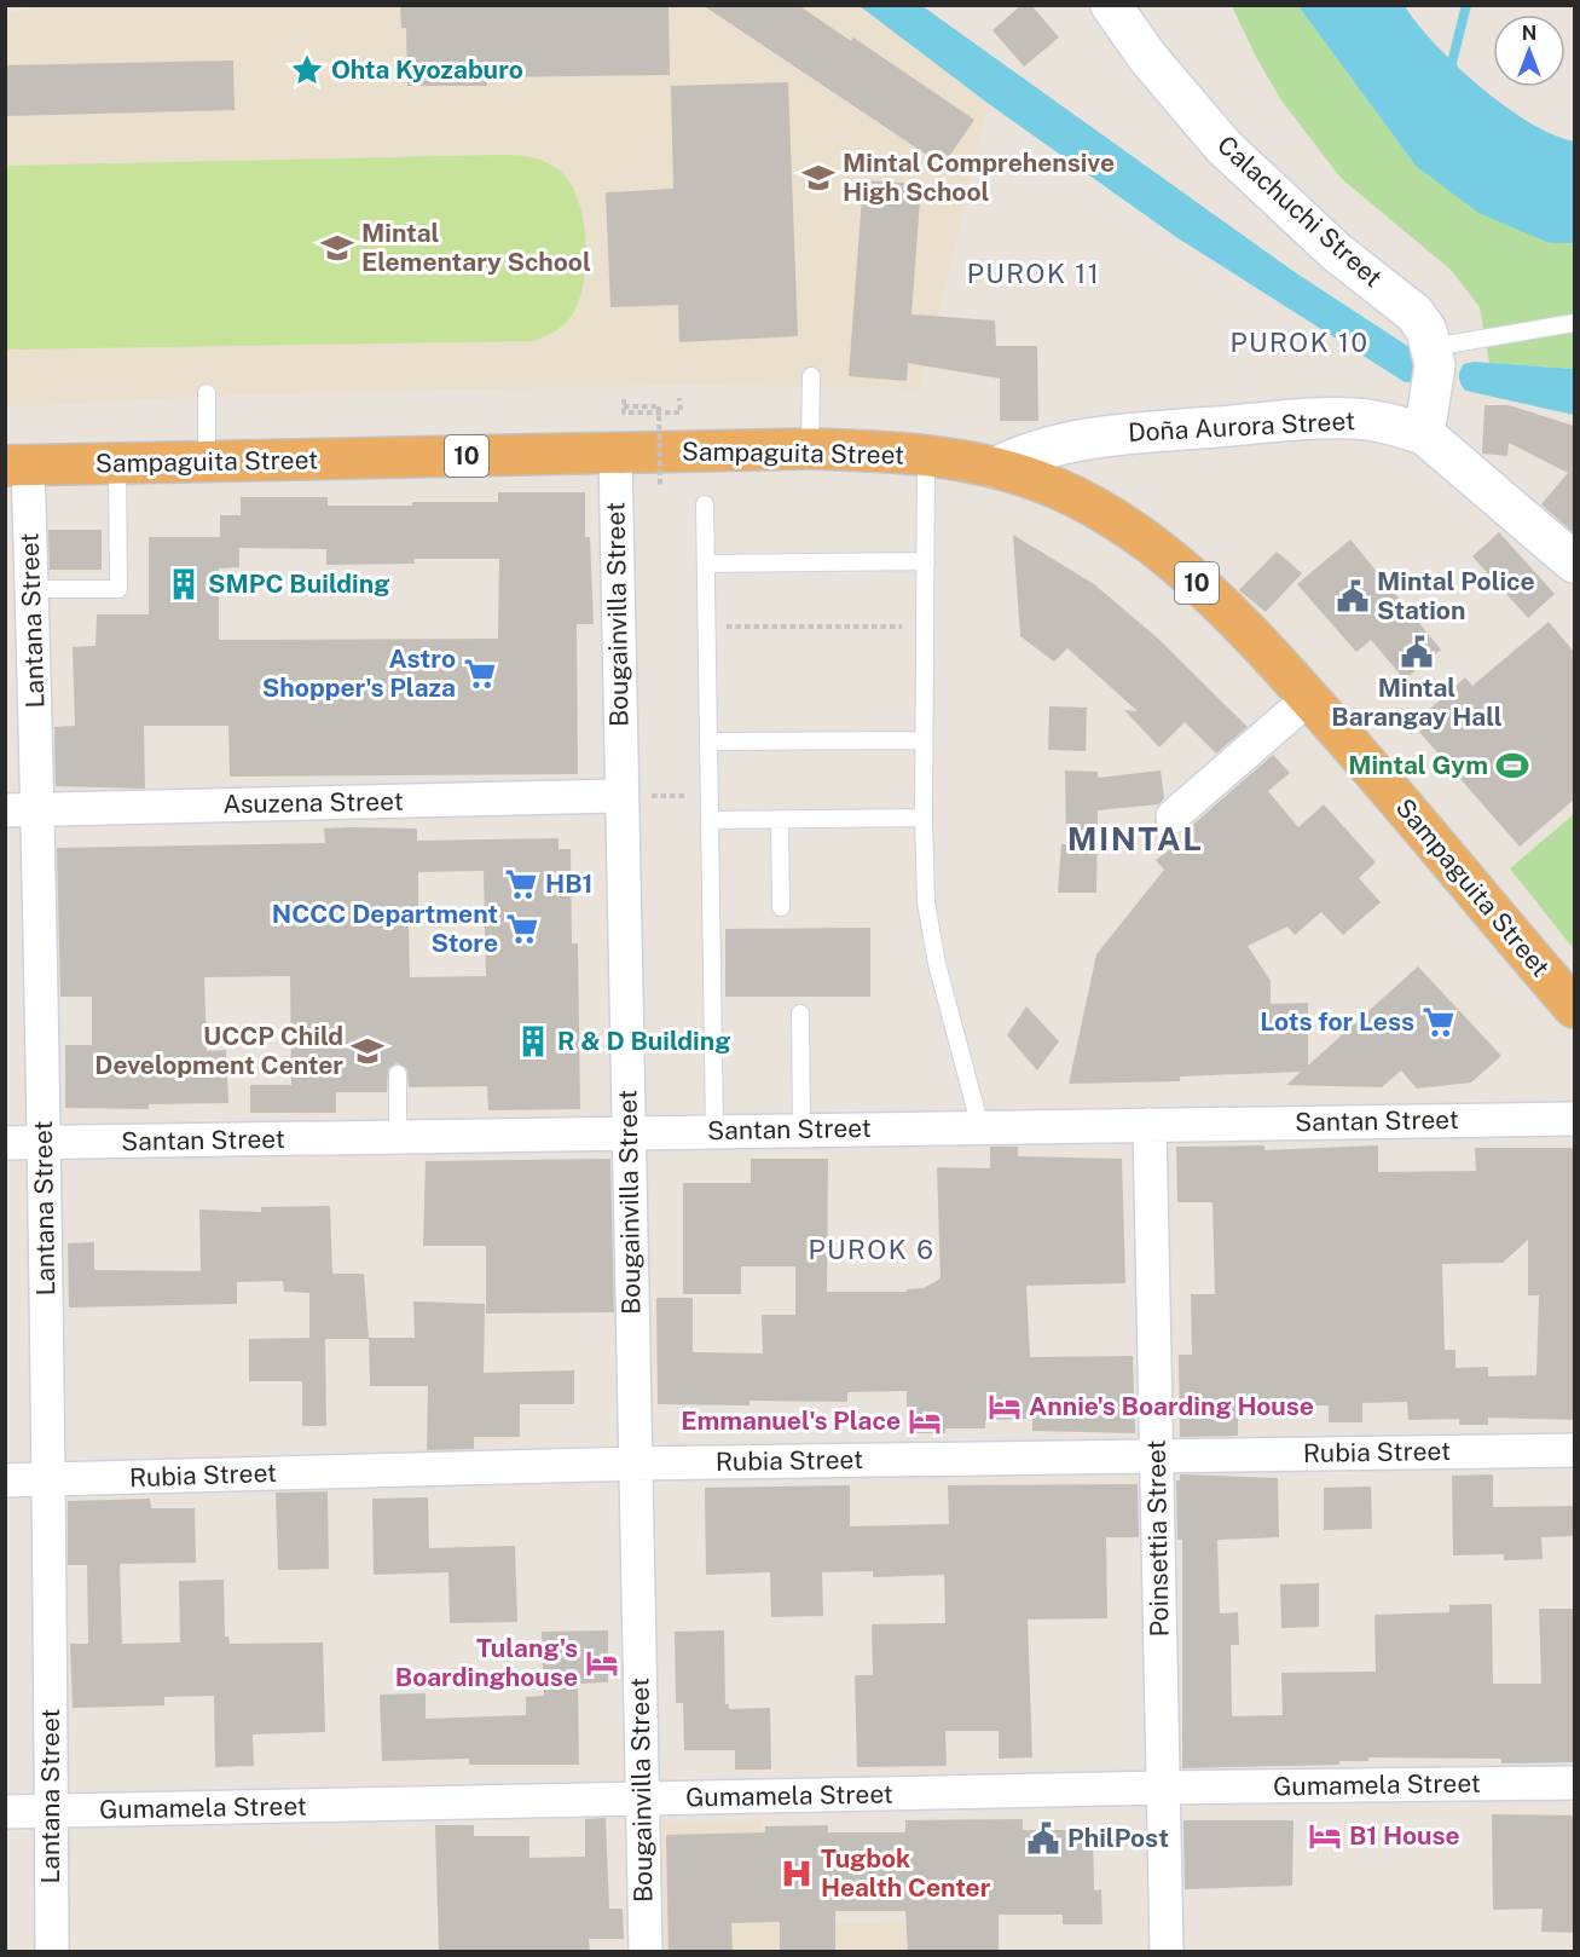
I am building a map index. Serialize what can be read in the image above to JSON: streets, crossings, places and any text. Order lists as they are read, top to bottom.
{
  "streets": {
    "highway": ["Sampaguita Street", "10"],
    "main road": ["Calachuchi Street", "Doña Aurora Street"],
    "street": [
      "Bougainvilla Street",
      "Lantana Street",
      "Asuzena Street",
      "Santan Street",
      "Rubia Street",
      "Poinsettia Street",
      "Gumamela Street"
    ]
  },
  "crossings": [
    ["Calachuchi Street", "Doña Aurora Street"],
    ["Doña Aurora Street", "Sampaguita Street"],
    ["Sampaguita Street", "Bougainvilla Street"],
    ["Sampaguita Street", "Lantana Street"],
    ["Bougainvilla Street", "Asuzena Street"],
    ["Bougainvilla Street", "Santan Street"],
    ["Bougainvilla Street", "Rubia Street"],
    ["Bougainvilla Street", "Gumamela Street"],
    ["Lantana Street", "Asuzena Street"],
    ["Lantana Street", "Santan Street"],
    ["Lantana Street", "Rubia Street"],
    ["Lantana Street", "Gumamela Street"],
    ["Santan Street", "Poinsettia Street"],
    ["Rubia Street", "Poinsettia Street"],
    ["Poinsettia Street", "Gumamela Street"]
  ],
  "districts": [
    "PUROK 11",
    "PUROK 10",
    "MINTAL",
    "PUROK 6"
  ],
  "places": {
    "place": ["Ohta Kyozaburo"],
    "school or university": ["Mintal Comprehensive High School", "Mintal Elementary School", "UCCP Child Development Center"],
    "building": ["SMPC Building", "R & D Building"],
    "public building": ["Mintal Police Station", "Mintal Barangay Hall", "PhilPost"],
    "supermarket": [
      "Astro Shopper's Plaza",
      "HB1",
      "NCCC Department Store",
      "Lots for Less"
    ],
    "sports": ["Mintal Gym"],
    "hotel": [
      "Annie's Boarding House",
      "Emmanuel's Place",
      "Tulang's Boardinghouse",
      "B1 House"
    ],
    "hospital": ["Tugbok Health Center"]
  },
  "north": "top"
}
